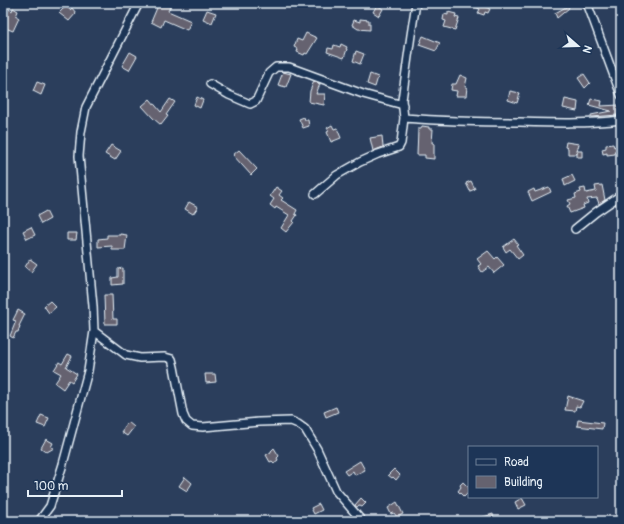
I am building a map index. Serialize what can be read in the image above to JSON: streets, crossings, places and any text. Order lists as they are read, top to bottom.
{
  "legend": ["Road", "Building"],
  "scale_bar": "100 m",
  "north": "right"
}
